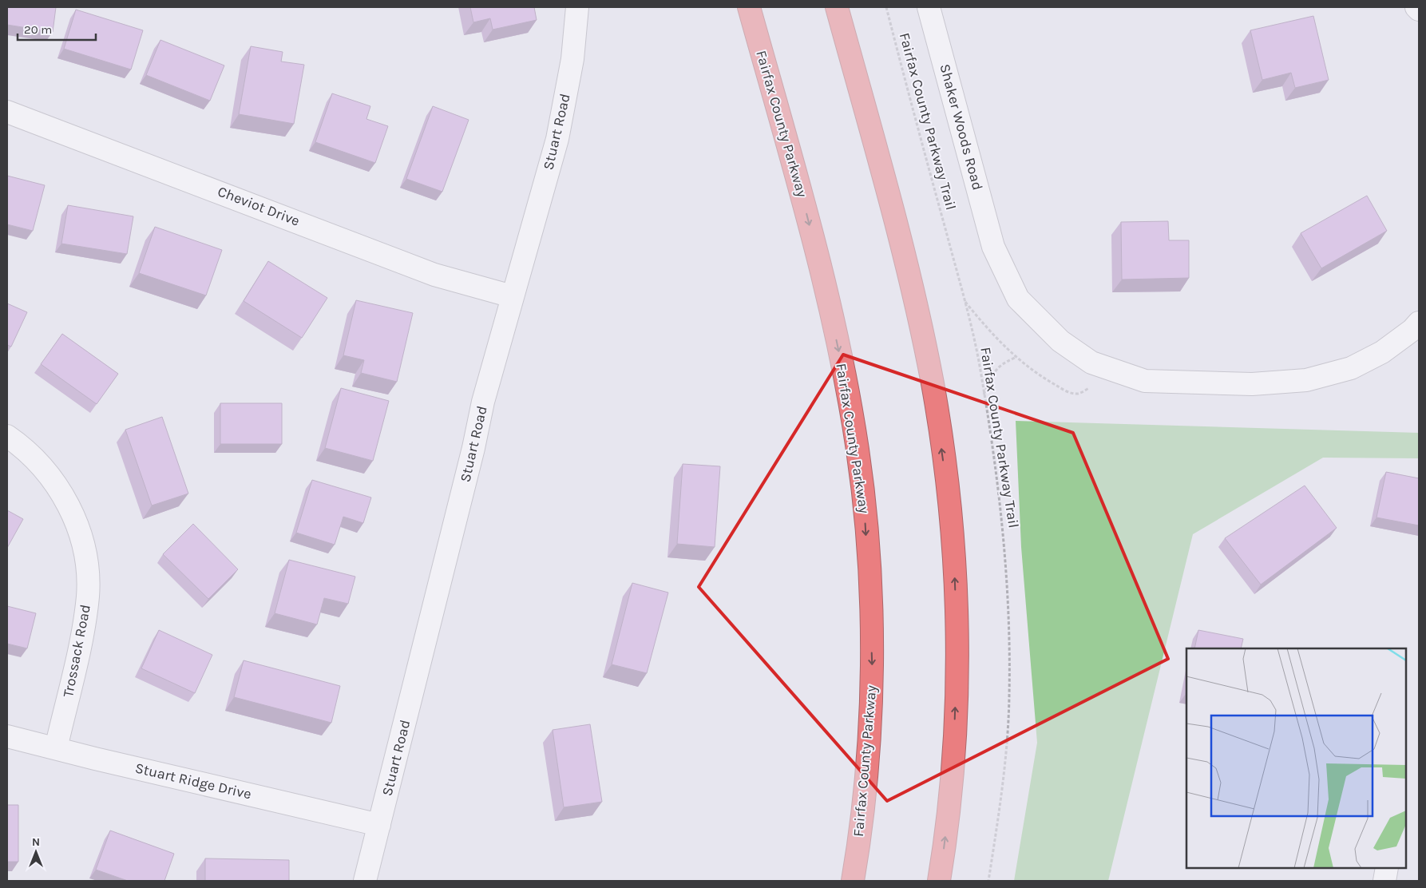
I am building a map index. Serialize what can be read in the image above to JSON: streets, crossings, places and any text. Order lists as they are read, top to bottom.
{
  "streets": {
    "highway": ["Fairfax County Parkway"],
    "street": [
      "Shaker Woods Road",
      "Stuart Road",
      "Cheviot Drive",
      "Trossack Road",
      "Stuart Ridge Drive"
    ],
    "path": ["Fairfax County Parkway Trail"]
  },
  "crossings": [
    ["Stuart Road", "Cheviot Drive"],
    ["Stuart Road", "Stuart Ridge Drive"],
    ["Trossack Road", "Stuart Ridge Drive"]
  ],
  "scale_bar": "20 m",
  "north": "top"
}
